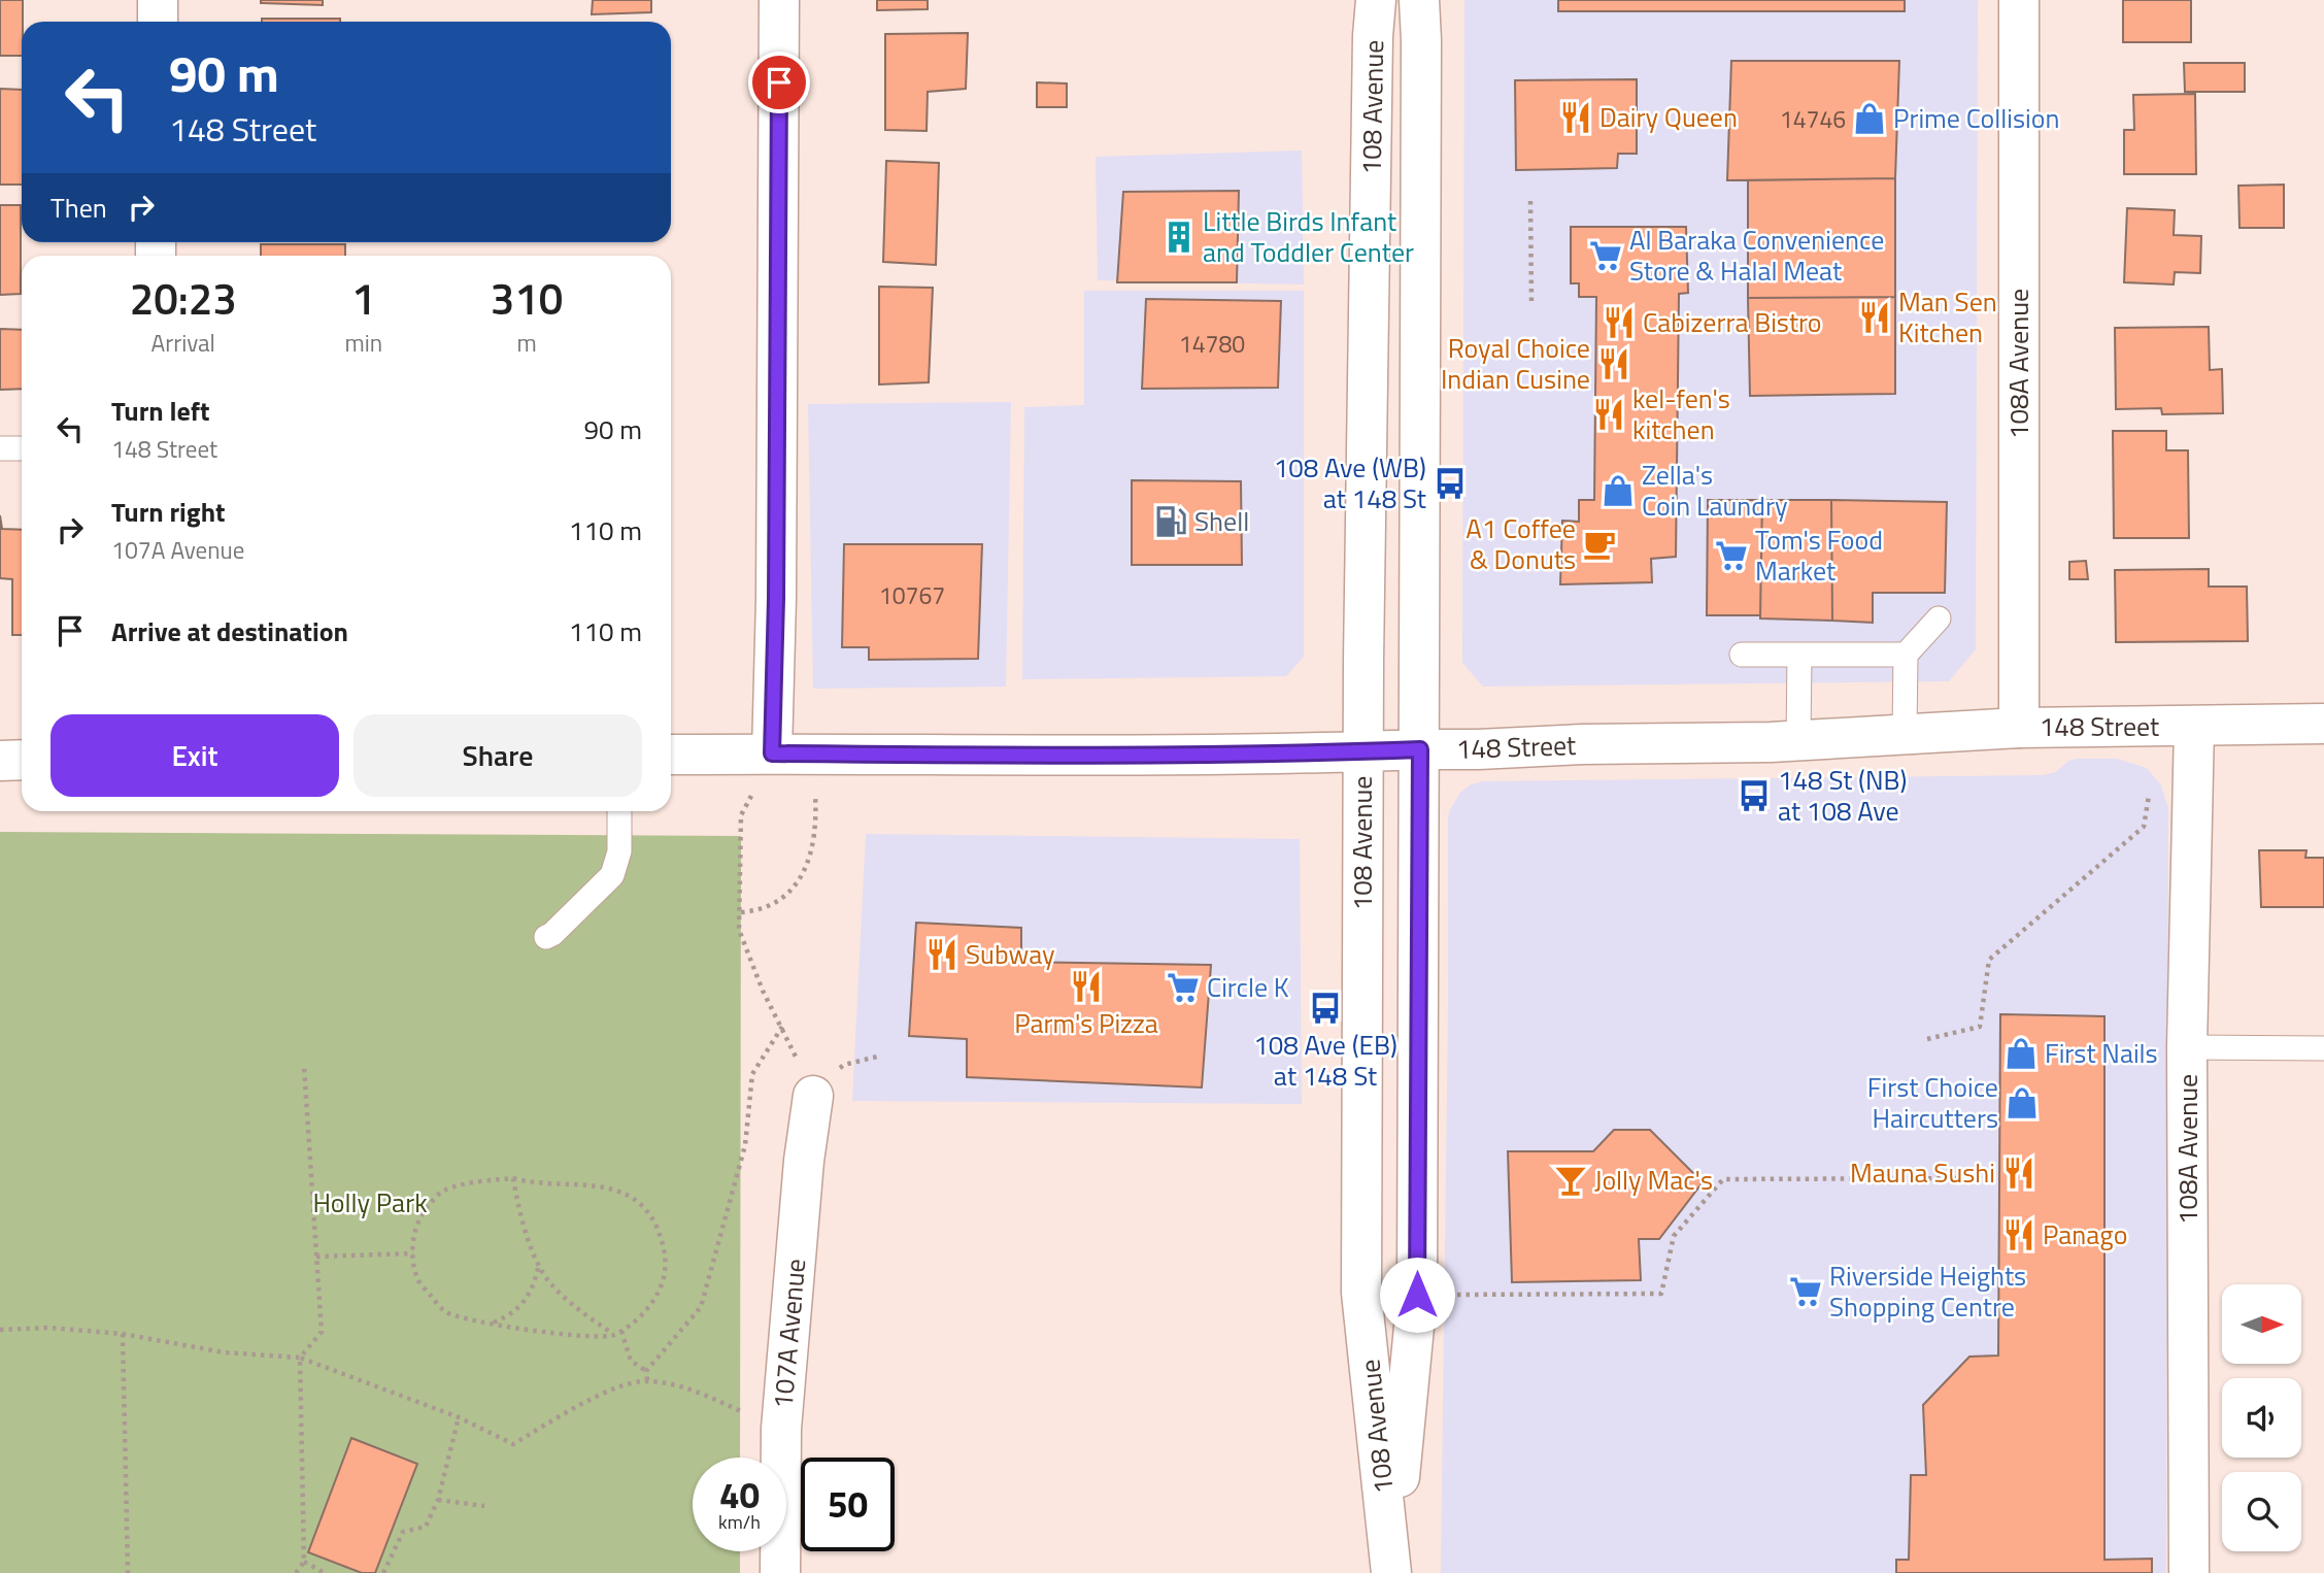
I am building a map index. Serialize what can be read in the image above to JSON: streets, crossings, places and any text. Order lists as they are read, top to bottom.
{
  "streets": {
    "main road": [
      "108 Avenue",
      "108A Avenue",
      "148 Street",
      "107A Avenue"
    ]
  },
  "crossings": [
    ["108 Avenue", "148 Street"],
    ["108A Avenue", "148 Street"]
  ],
  "parks": ["Holly Park"],
  "places": {
    "restaurant": [
      "Dairy Queen",
      "Man Sen Kitchen",
      "Cabizerra Bistro",
      "Royal Choice Indian Cusine",
      "kel-fen's kitchen",
      "Subway",
      "Parm's Pizza",
      "Mauna Sushi",
      "Panago"
    ],
    "shop": [
      "Prime Collision",
      "Zella's Coin Laundry",
      "First Nails",
      "First Choice Haircutters"
    ],
    "building": ["Little Birds Infant and Toddler Center"],
    "supermarket": [
      "Al Baraka Convenience Store & Halal Meat",
      "Tom's Food Market",
      "Circle K",
      "Riverside Heights Shopping Centre"
    ],
    "bus stop": ["108 Ave (WB) at 148 St", "148 St (NB) at 108 Ave", "108 Ave (EB) at 148 St"],
    "fuel station": ["Shell"],
    "cafe": ["A1 Coffee & Donuts"],
    "bar": ["Jolly Mac's"]
  },
  "house_numbers": ["14746", "14780", "10767"],
  "north": "right",
  "page": {
    "turn": ["90 m", "148 Street"],
    "then": "Then",
    "eta": [
      "20:23",
      "Arrival",
      "1",
      "min",
      "310",
      "m"
    ],
    "list": [
      {
        "name": "Turn left",
        "note": "148 Street",
        "value": "90 m"
      },
      {
        "name": "Turn right",
        "note": "107A Avenue",
        "value": "110 m"
      },
      {
        "name": "Arrive at destination",
        "value": "110 m"
      }
    ],
    "buttons": ["Exit", "Share"],
    "speed": "40 km/h",
    "limit": "50"
  }
}
